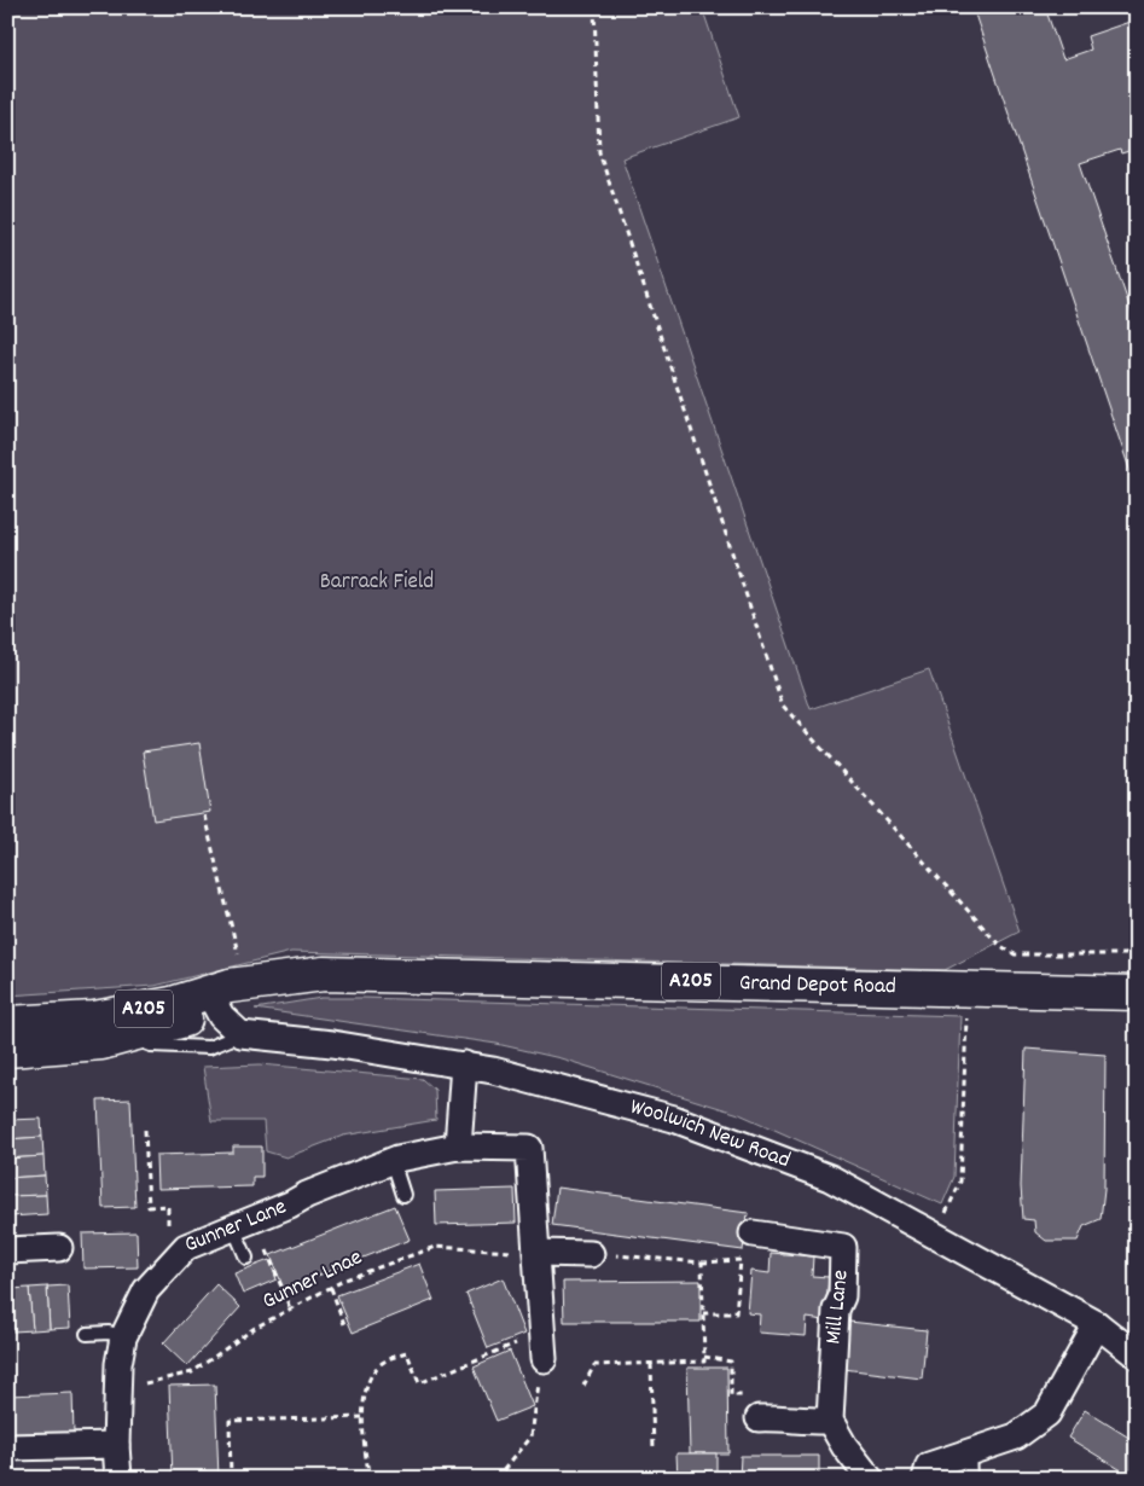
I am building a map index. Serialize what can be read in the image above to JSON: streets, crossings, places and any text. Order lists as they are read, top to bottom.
{
  "streets": {
    "highway": ["A205", "Grand Depot Road", "Woolwich New Road"],
    "street": ["Gunner Lane", "Mill Lane"],
    "path": ["Gunner Lnae"]
  },
  "crossings": [
    ["A205", "Grand Depot Road"],
    ["A205", "Woolwich New Road"],
    ["Grand Depot Road", "Woolwich New Road"],
    ["Gunner Lane", "Gunner Lnae"]
  ],
  "parks": ["Barrack Field"]
}
